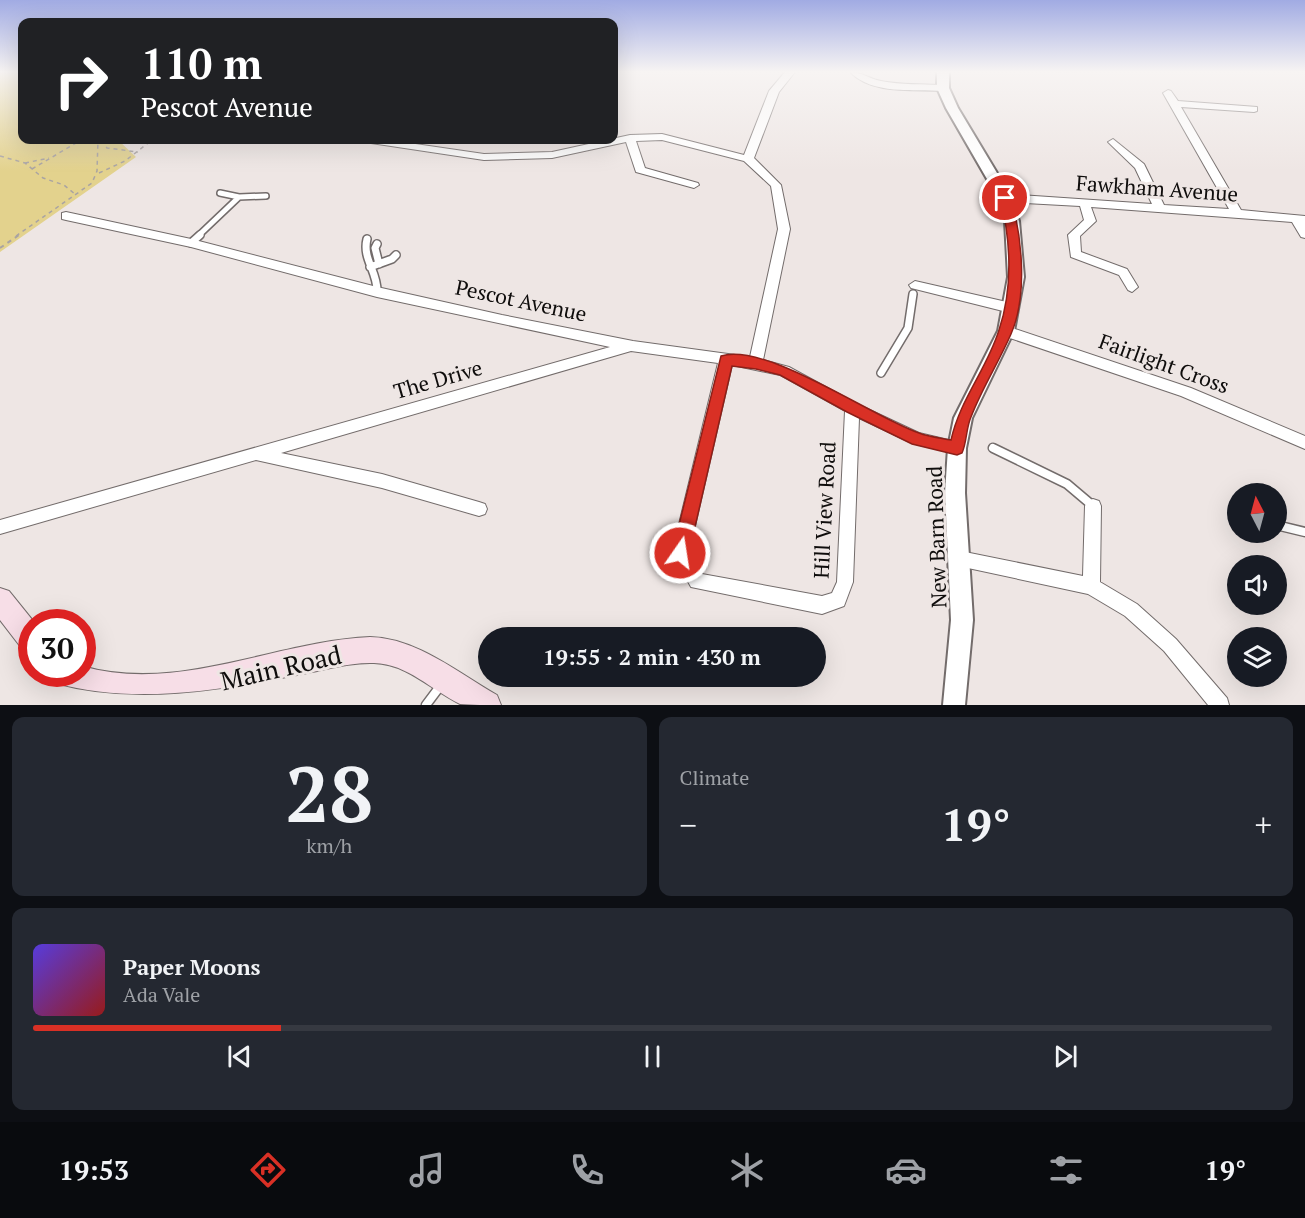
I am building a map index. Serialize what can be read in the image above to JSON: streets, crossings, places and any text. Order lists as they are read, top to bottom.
{
  "streets": {
    "main road": ["Main Road"],
    "street": [
      "Fawkham Avenue",
      "Pescot Avenue",
      "Fairlight Cross",
      "The Drive",
      "Hill View Road",
      "New Barn Road"
    ]
  },
  "crossings": [
    ["Fawkham Avenue", "New Barn Road"],
    ["Pescot Avenue", "The Drive"],
    ["Pescot Avenue", "Hill View Road"],
    ["Pescot Avenue", "New Barn Road"],
    ["Fairlight Cross", "New Barn Road"]
  ],
  "north": "top",
  "page": {
    "turn": ["110 m", "Pescot Avenue"],
    "limit": "30",
    "trip": "19:55 · 2 min · 430 m",
    "tile": [
      ["28", "km/h"],
      "Climate"
    ],
    "heat": ["−", "19°", "+"],
    "song": ["Paper Moons", "Ada Vale"],
    "tabs": ["19:53", "19°"]
  }
}
